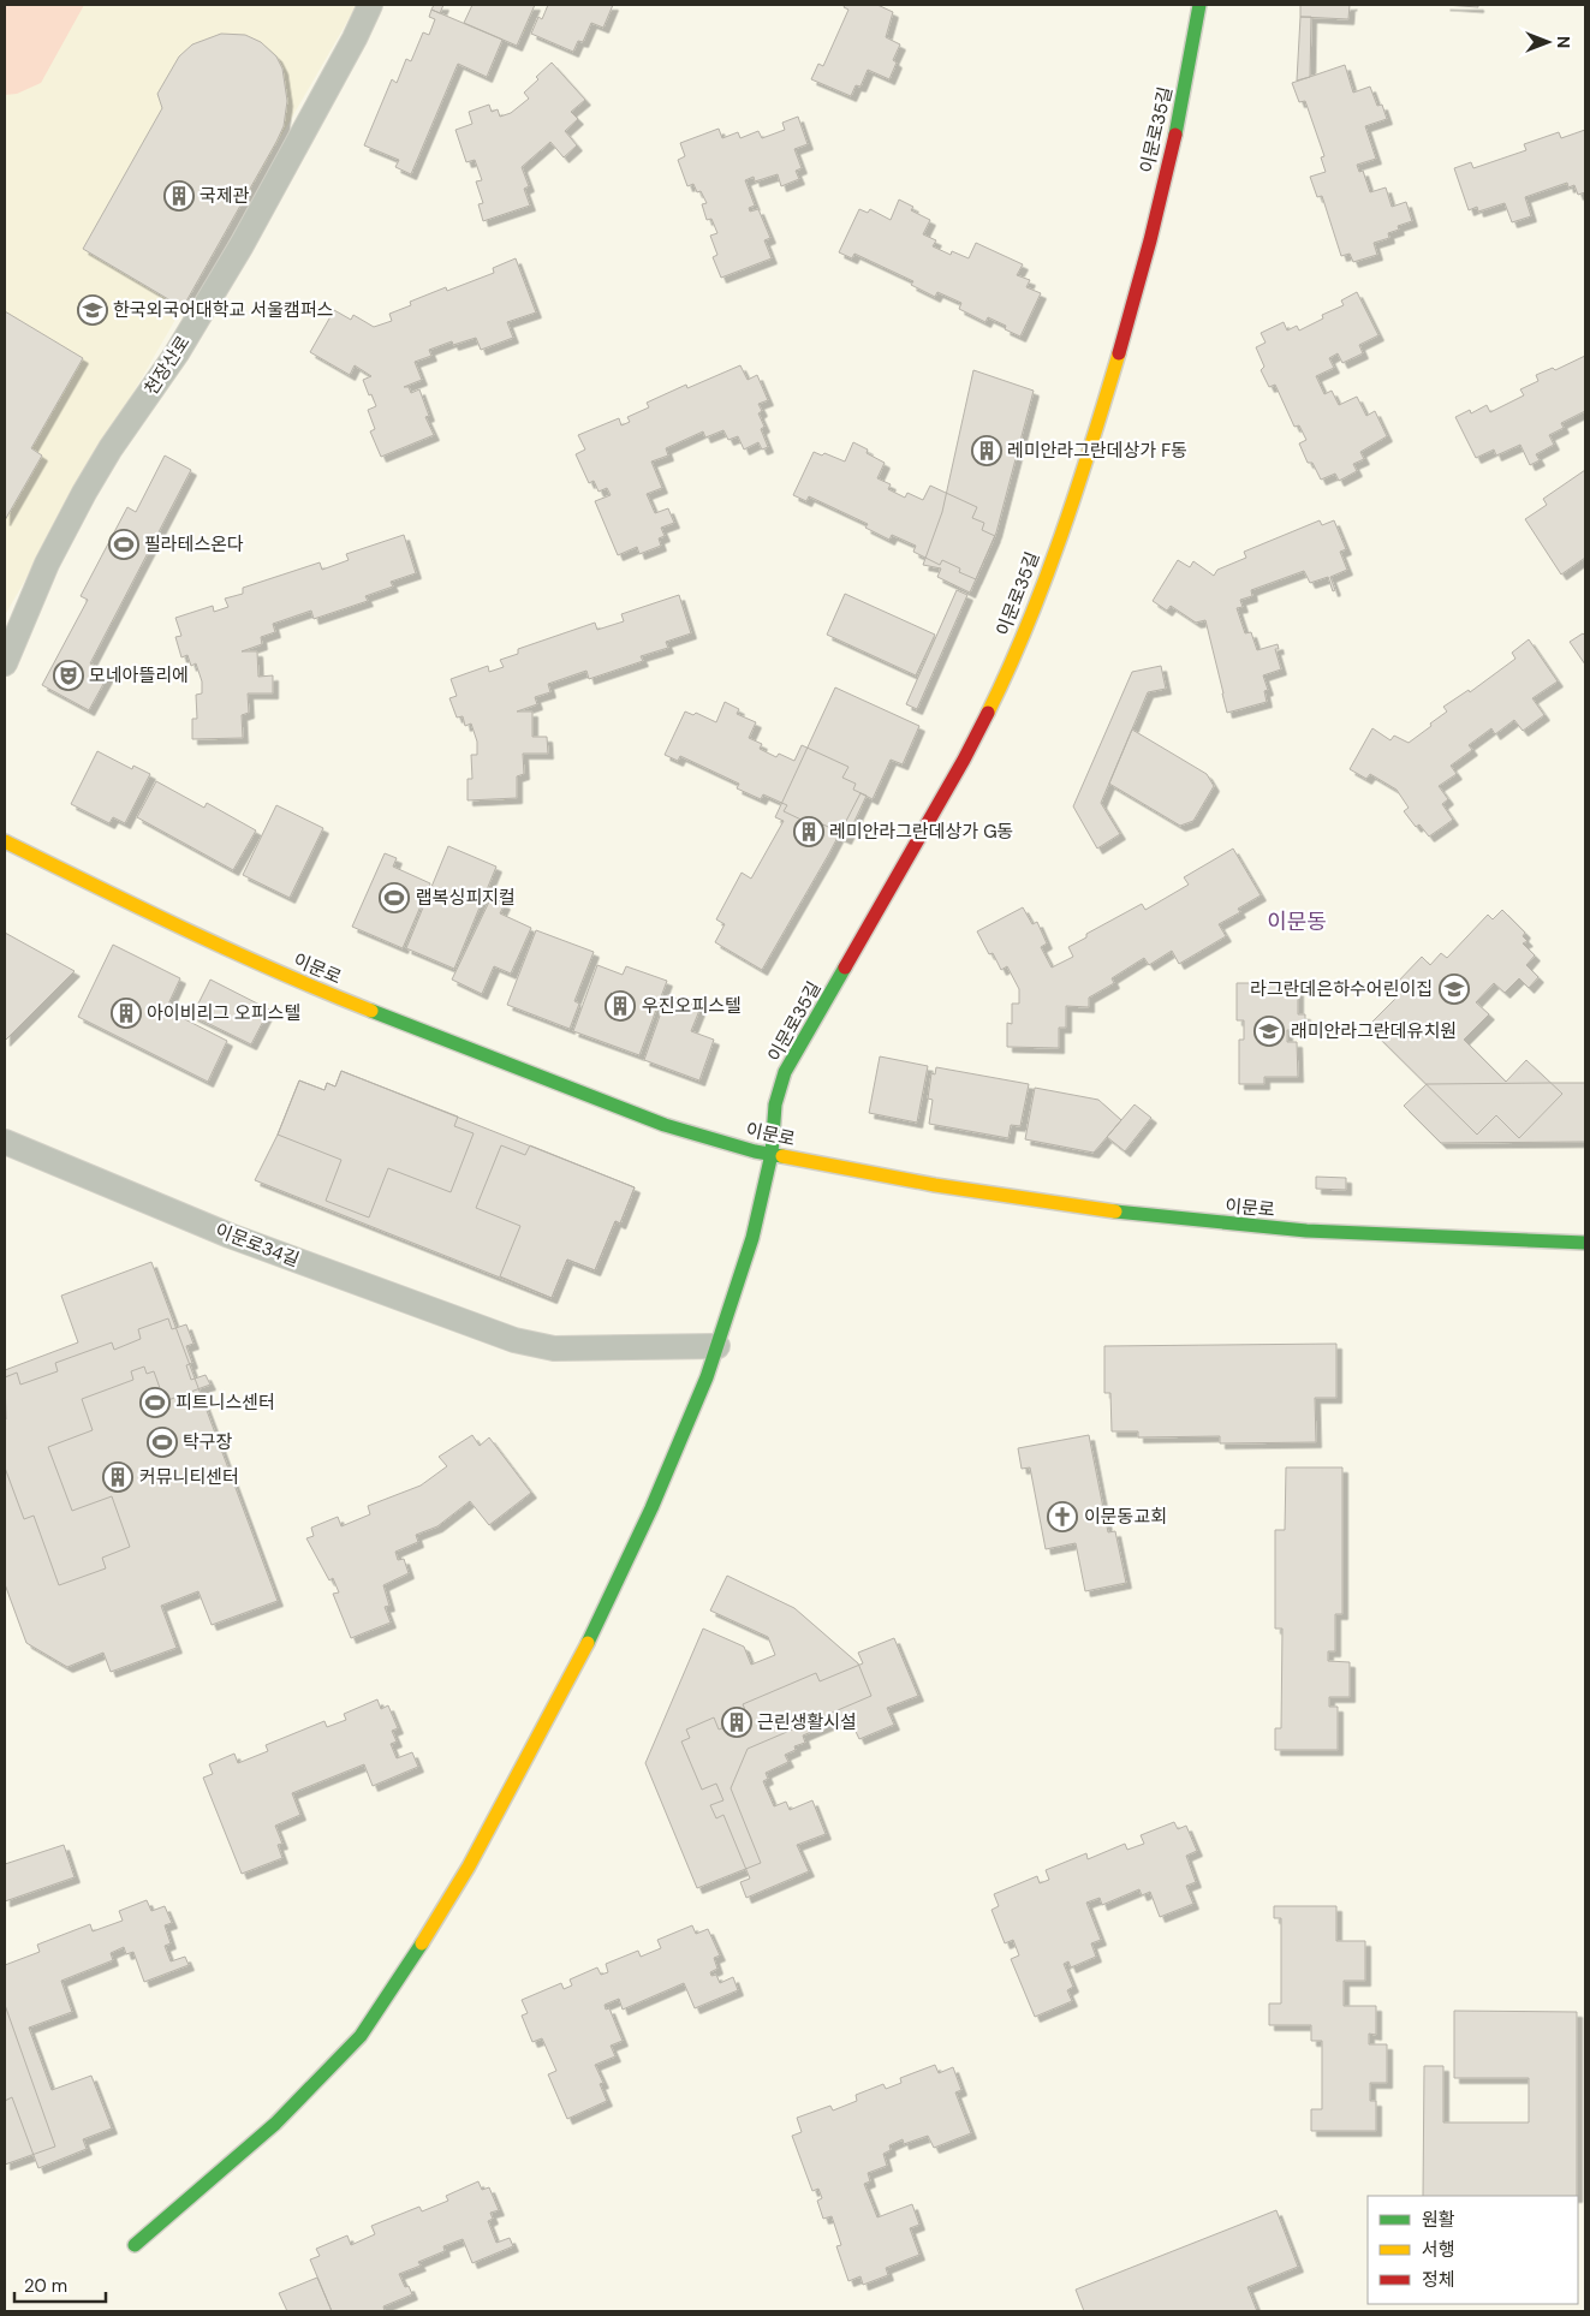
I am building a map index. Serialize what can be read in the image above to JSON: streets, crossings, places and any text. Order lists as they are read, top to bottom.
{
  "streets": {
    "street": [
      "이문로35길",
      "천장산로",
      "이문로",
      "이문로34길"
    ]
  },
  "crossings": [
    ["이문로35길", "이문로"],
    ["이문로35길", "이문로34길"]
  ],
  "districts": ["이문동"],
  "places": {
    "building": [
      "국제관",
      "레미안라그란데상가 F동",
      "레미안라그란데상가 G동",
      "우진오피스텔",
      "아이비리그 오피스텔",
      "커뮤니티센터",
      "근린생활시설"
    ],
    "school or university": ["한국외국어대학교 서울캠퍼스", "라그란데은하수어린이집", "래미안라그란데유치원"],
    "sports": [
      "필라테스온다",
      "랩복싱피지컬",
      "피트니스센터",
      "탁구장"
    ],
    "theatre": ["모네아뜰리에"],
    "church": ["이문동교회"]
  },
  "legend": ["원활", "서행", "정체"],
  "scale_bar": "20 m",
  "north": "right"
}
